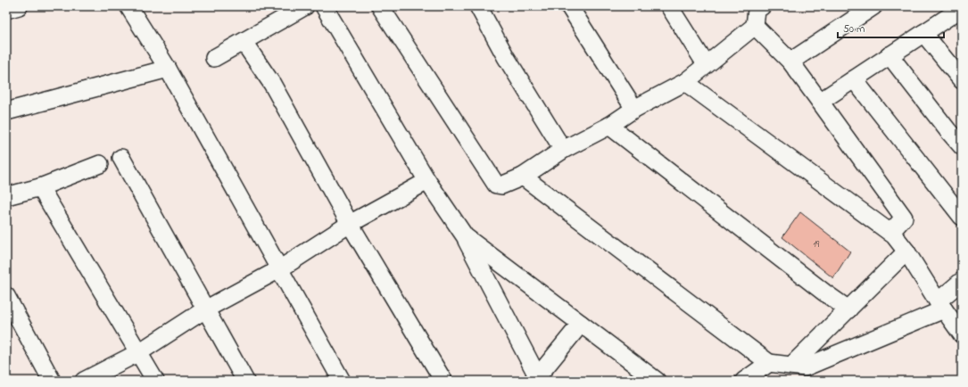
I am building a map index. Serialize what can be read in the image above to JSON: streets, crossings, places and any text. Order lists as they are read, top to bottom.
{
  "house_numbers": ["19"],
  "scale_bar": "50 m"
}
